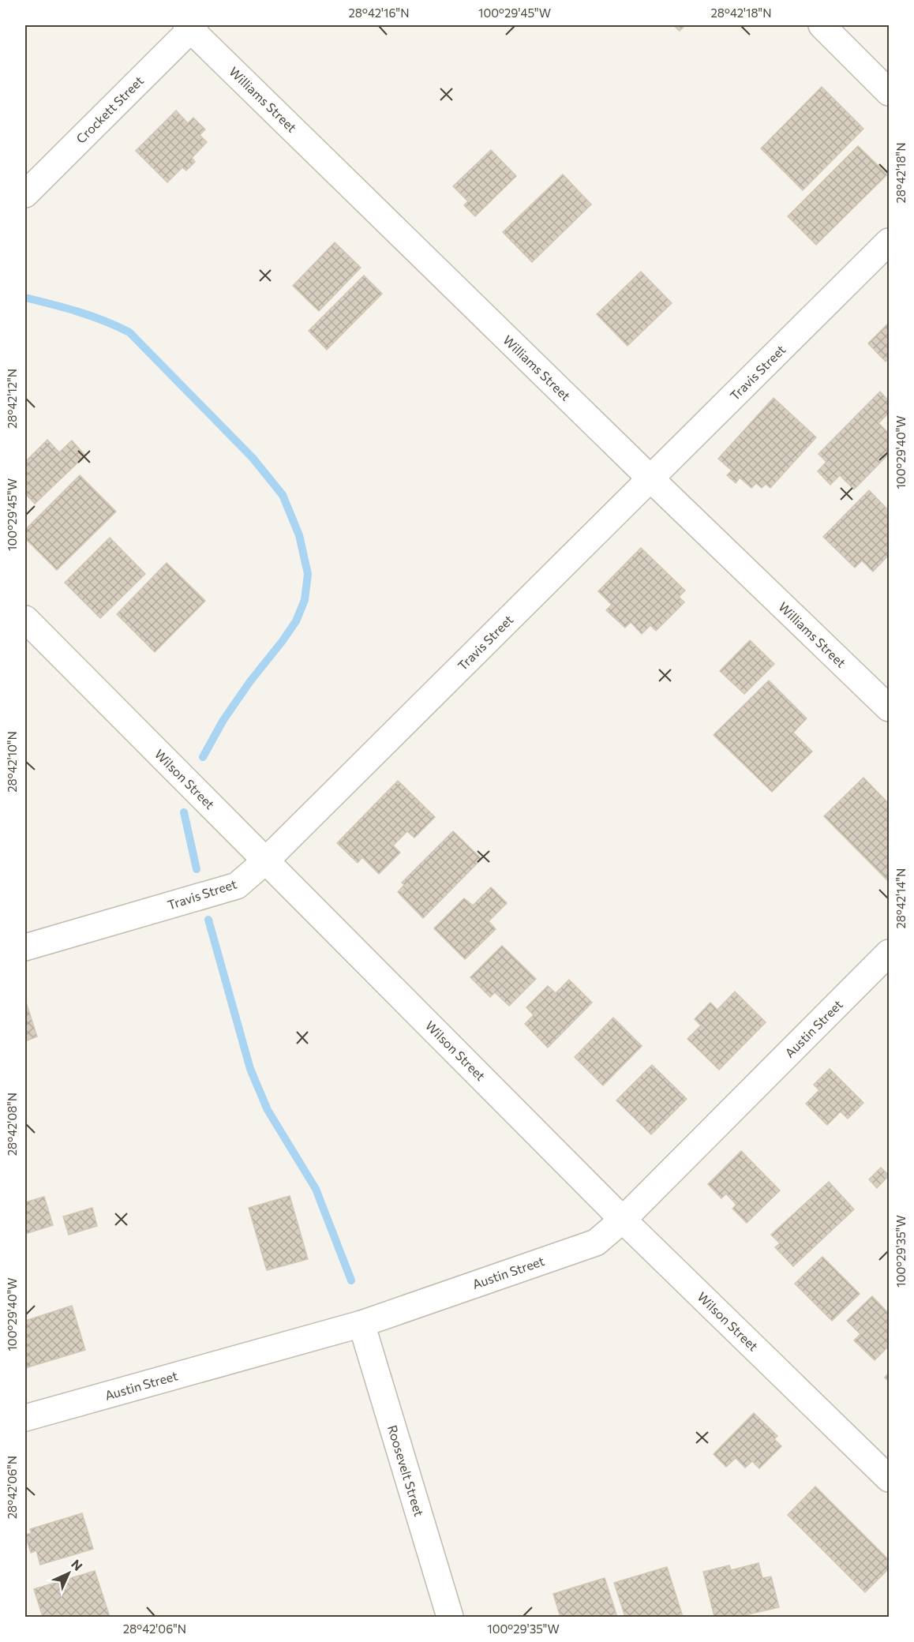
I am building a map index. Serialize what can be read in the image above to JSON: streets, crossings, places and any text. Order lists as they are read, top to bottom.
{
  "streets": {
    "street": [
      "Williams Street",
      "Crockett Street",
      "Travis Street",
      "Wilson Street",
      "Austin Street",
      "Roosevelt Street"
    ]
  },
  "crossings": [
    ["Williams Street", "Crockett Street"],
    ["Williams Street", "Travis Street"],
    ["Travis Street", "Wilson Street"],
    ["Wilson Street", "Austin Street"],
    ["Austin Street", "Roosevelt Street"]
  ],
  "north": "top right",
  "coordinates": [
    "28°42'16\"N",
    "100°29'45\"W",
    "28°42'18\"N",
    "28°42'12\"N",
    "100°29'40\"W",
    "28°42'10\"N",
    "28°42'14\"N",
    "28°42'08\"N",
    "100°29'35\"W",
    "28°42'06\"N"
  ]
}
